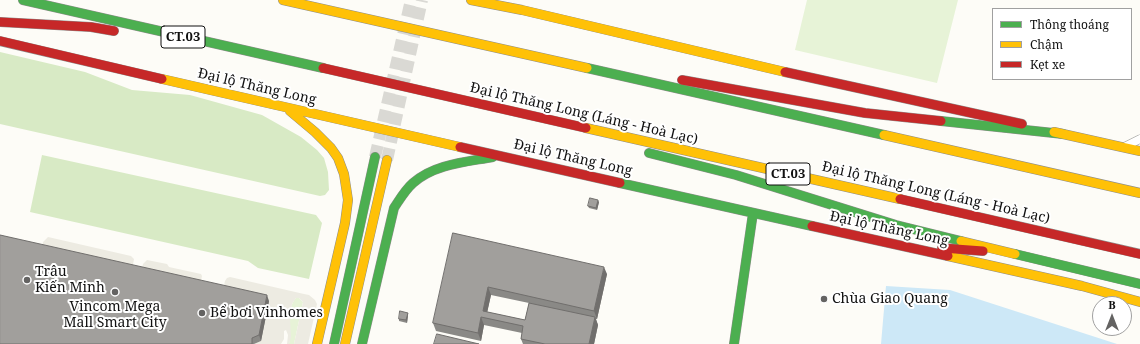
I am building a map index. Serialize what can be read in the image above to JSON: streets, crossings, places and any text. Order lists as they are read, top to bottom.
{
  "streets": {
    "main road": ["CT.03", "Đại lộ Thăng Long", "Đại lộ Thăng Long (Láng - Hoà Lạc)"]
  },
  "places": [
    "Trâu Kiến Minh",
    "Vincom Mega Mall Smart City",
    "Chùa Giao Quang",
    "Bể bơi Vinhomes"
  ],
  "legend": ["Thông thoáng", "Chậm", "Kẹt xe"],
  "north": "top"
}
